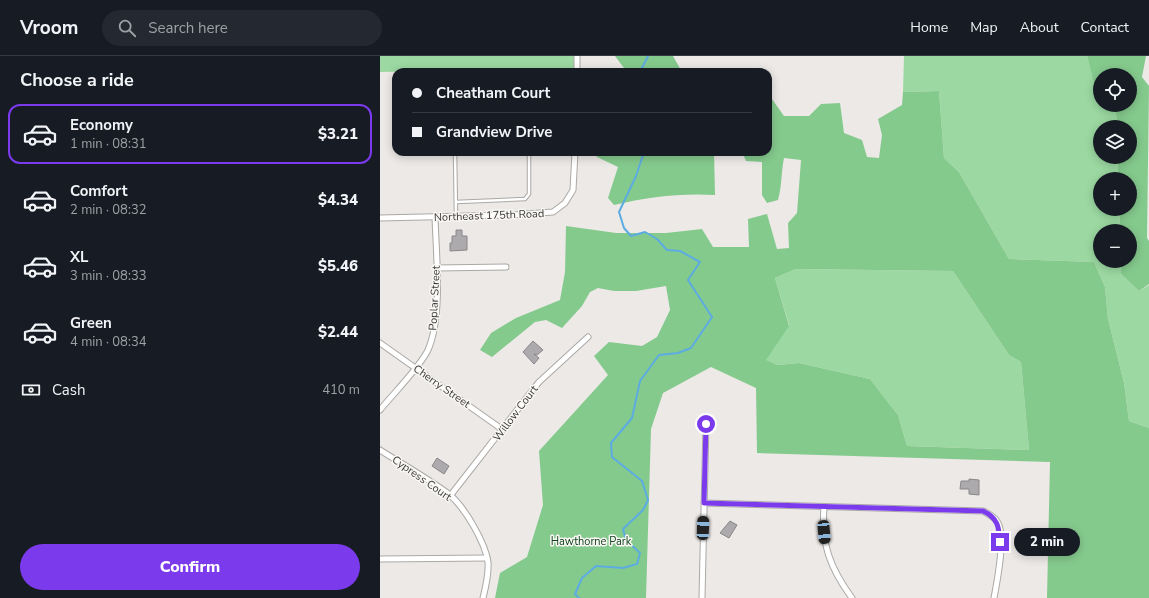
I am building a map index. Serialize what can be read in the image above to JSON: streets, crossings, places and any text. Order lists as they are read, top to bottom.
{
  "streets": {
    "street": [
      "Northeast 175th Road",
      "Poplar Street",
      "Cherry Street",
      "Willow Court",
      "Cypress Court"
    ]
  },
  "crossings": [
    ["Northeast 175th Road", "Poplar Street"],
    ["Poplar Street", "Cherry Street"],
    ["Cherry Street", "Willow Court"],
    ["Willow Court", "Cypress Court"]
  ],
  "parks": ["Hawthorne Park"],
  "page": {
    "header": "Vroom",
    "search": "Search here",
    "nav": [
      "Home",
      "Map",
      "About",
      "Contact"
    ],
    "heading": "Choose a ride",
    "map_buttons": ["+", "−"],
    "banner": ["Cheatham Court", "Grandview Drive"],
    "list": [
      {
        "name": "Economy",
        "note": "1 min · 08:31",
        "value": "$3.21"
      },
      {
        "name": "Comfort",
        "note": "2 min · 08:32",
        "value": "$4.34"
      },
      {
        "name": "XL",
        "note": "3 min · 08:33",
        "value": "$5.46"
      },
      {
        "name": "Green",
        "note": "4 min · 08:34",
        "value": "$2.44"
      }
    ],
    "pay": ["Cash", "410 m"],
    "bubble": "2 min",
    "buttons": "Confirm"
  }
}
